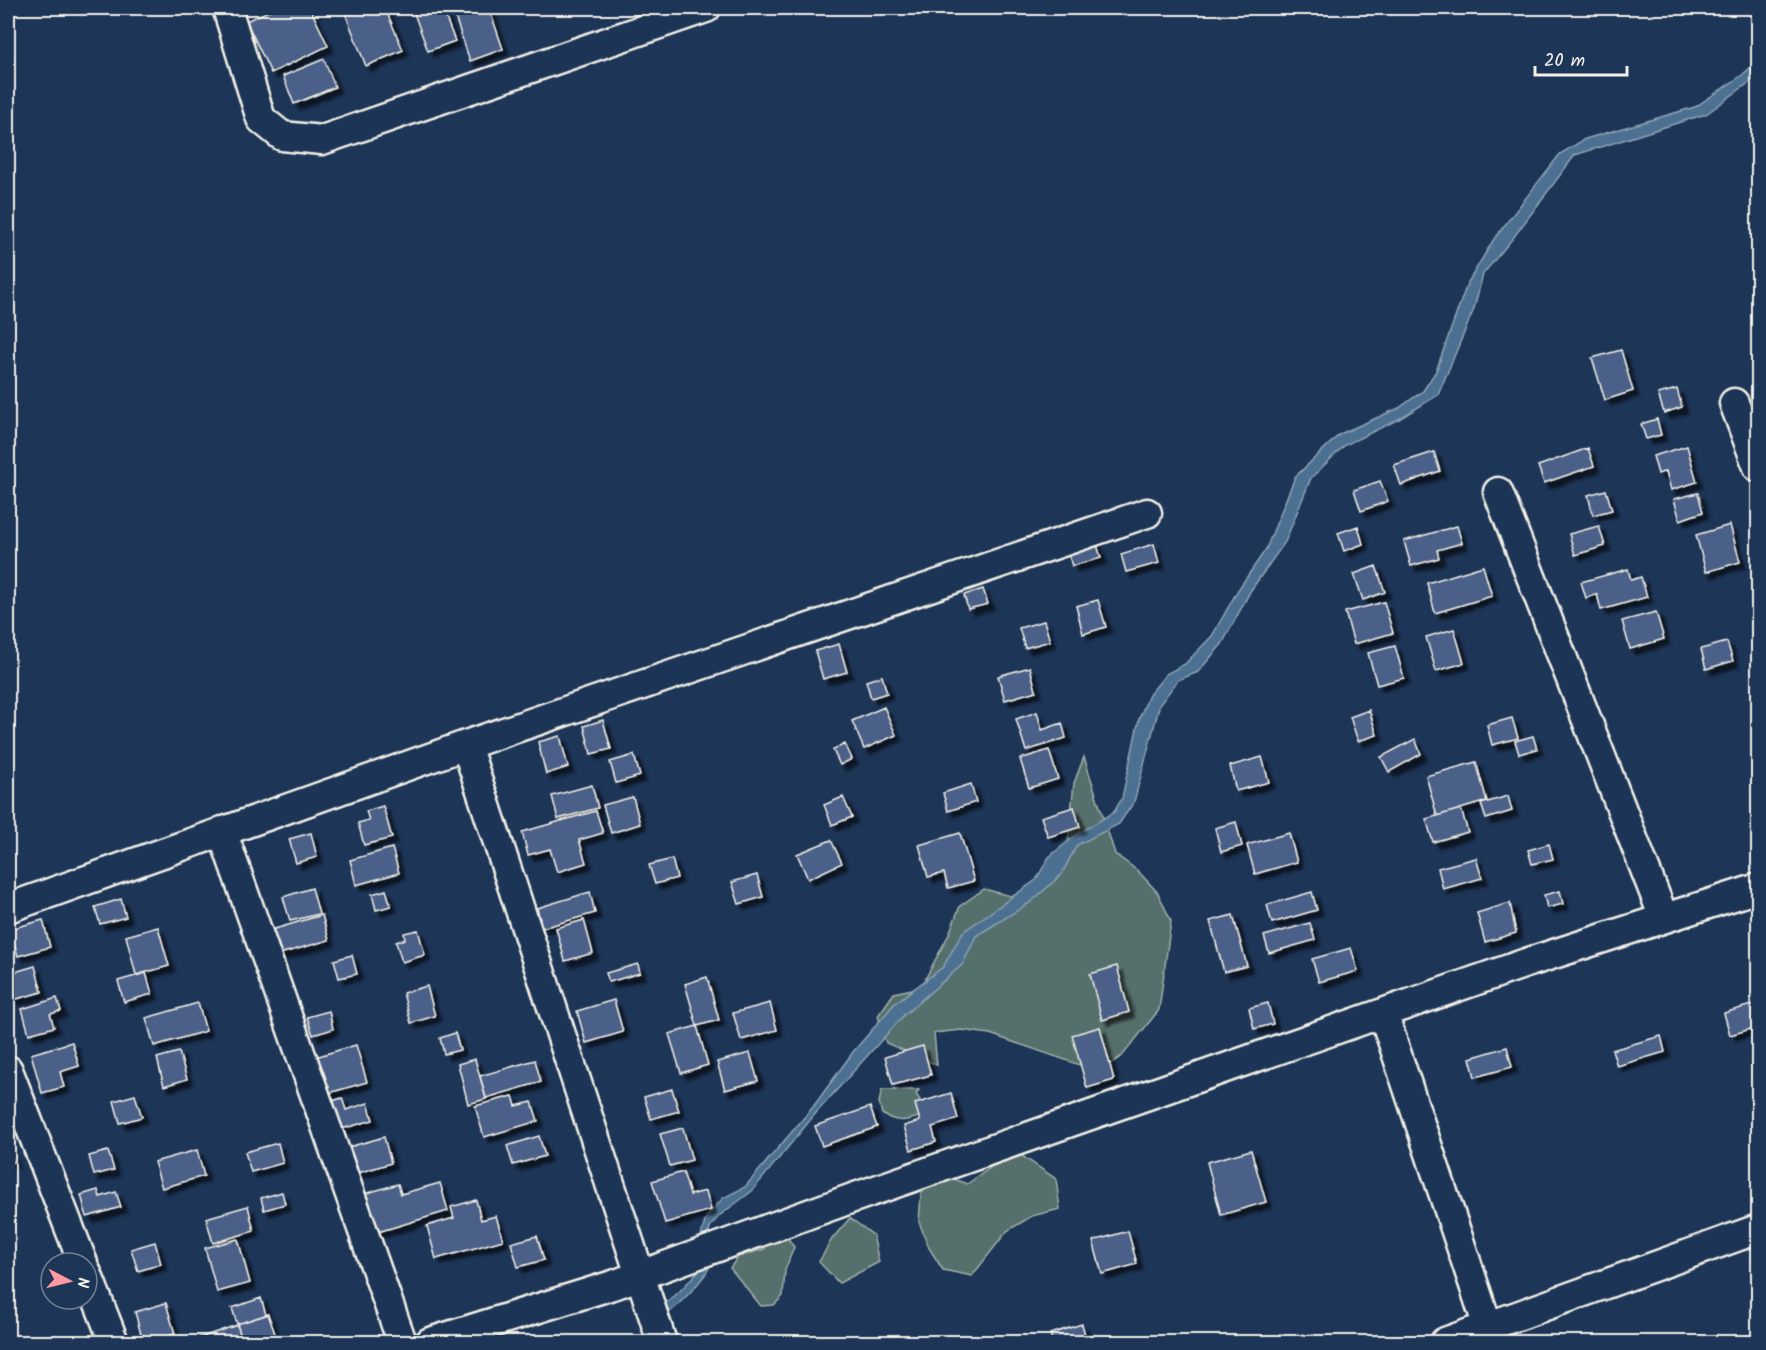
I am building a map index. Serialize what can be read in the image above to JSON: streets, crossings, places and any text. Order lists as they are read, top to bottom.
{
  "scale_bar": "20 m",
  "north": "right"
}
